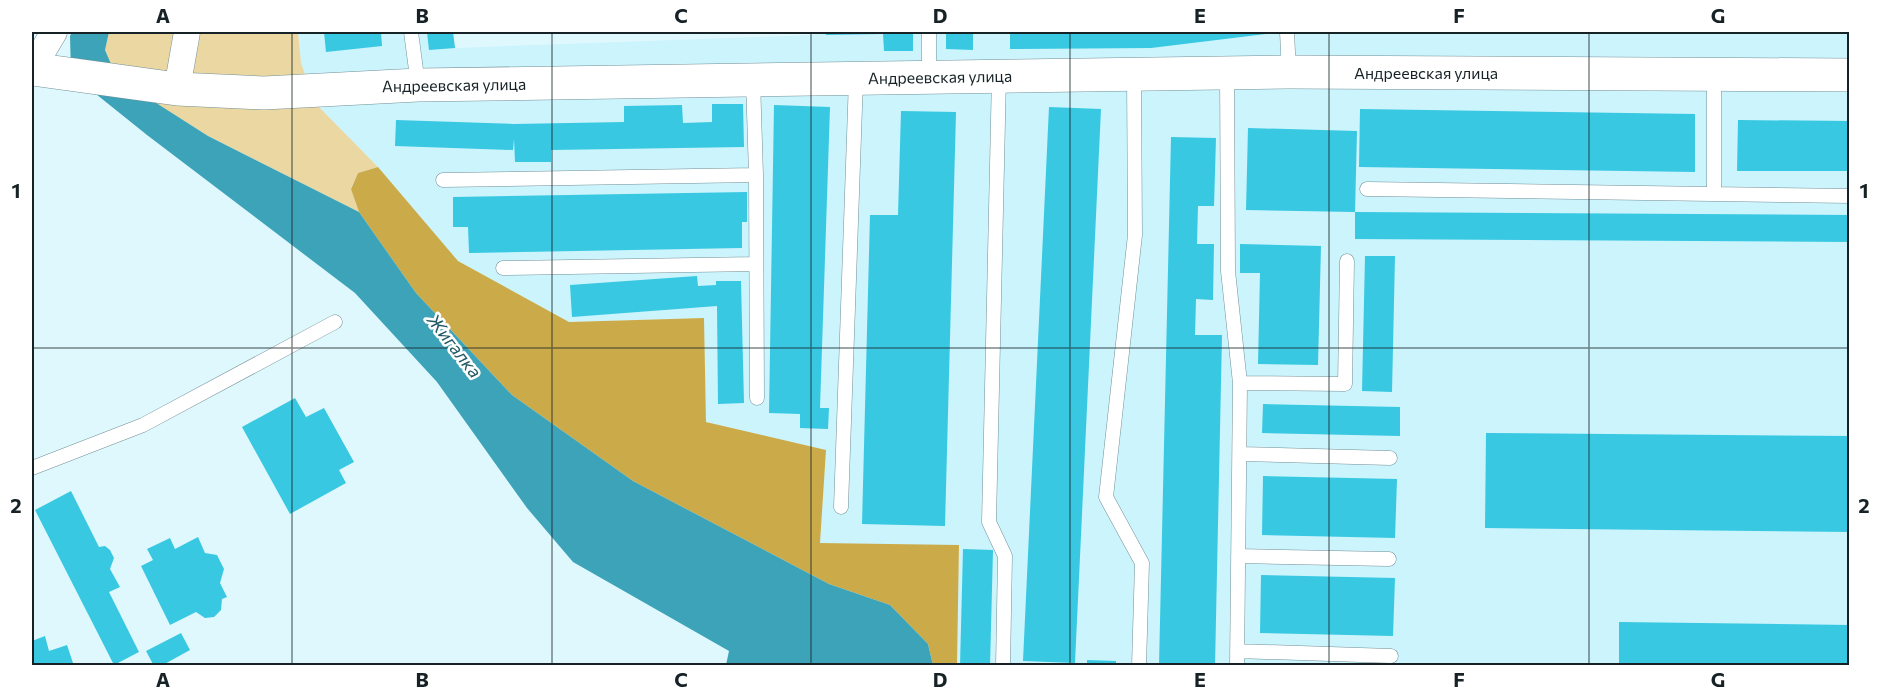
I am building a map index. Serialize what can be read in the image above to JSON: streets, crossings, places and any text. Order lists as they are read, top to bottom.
{
  "streets": {
    "street": ["Андреевская улица"]
  },
  "water": ["Жигалка"],
  "grid": {
    "columns": [
      "A",
      "B",
      "C",
      "D",
      "E",
      "F",
      "G"
    ],
    "rows": ["1", "2"]
  }
}
